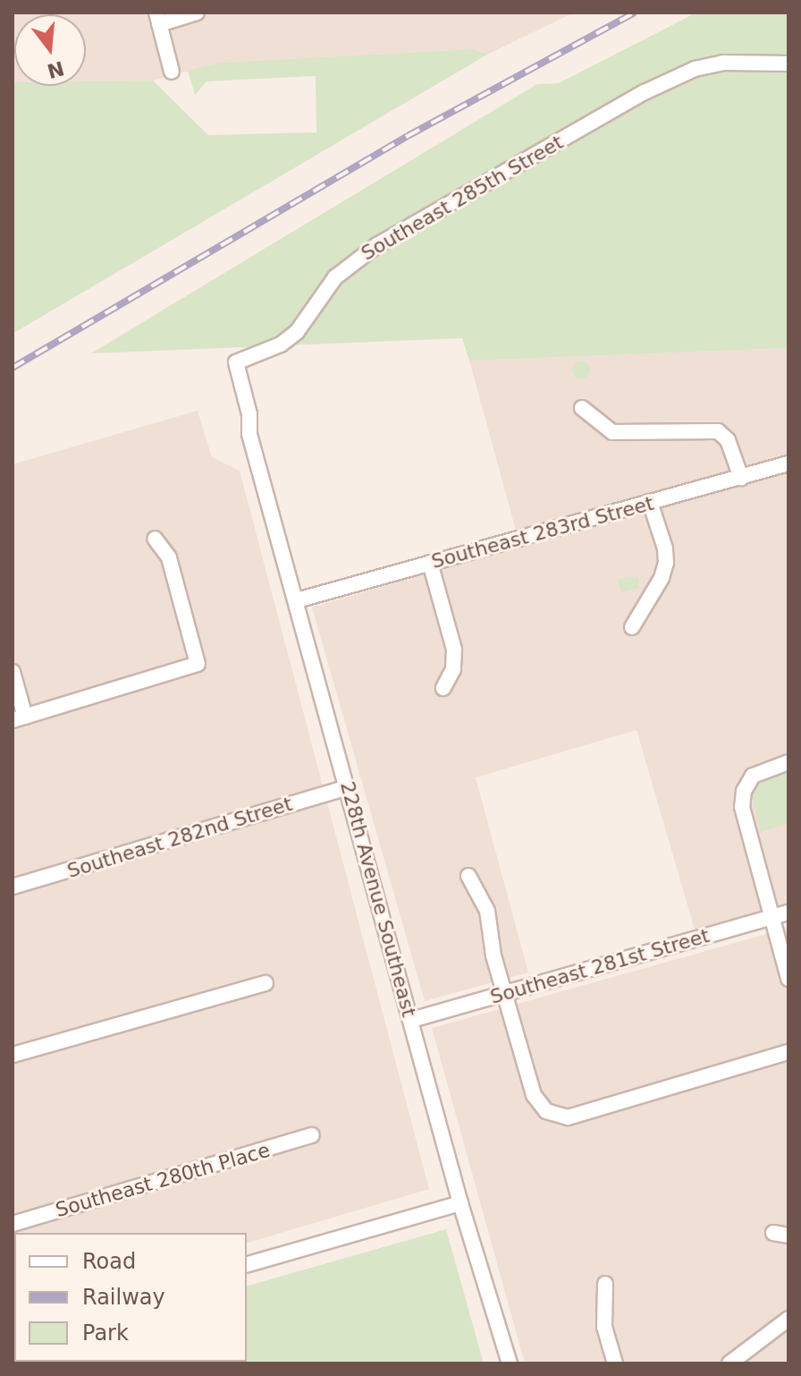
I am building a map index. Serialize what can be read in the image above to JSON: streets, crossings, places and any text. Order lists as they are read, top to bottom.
{
  "streets": {
    "street": [
      "Southeast 285th Street",
      "Southeast 283rd Street",
      "Southeast 282nd Street",
      "228th Avenue Southeast",
      "Southeast 281st Street",
      "Southeast 280th Place"
    ]
  },
  "crossings": [
    ["Southeast 285th Street", "228th Avenue Southeast"],
    ["Southeast 283rd Street", "228th Avenue Southeast"],
    ["Southeast 282nd Street", "228th Avenue Southeast"],
    ["228th Avenue Southeast", "Southeast 281st Street"]
  ],
  "legend": ["Road", "Railway", "Park"],
  "north": "bottom"
}
